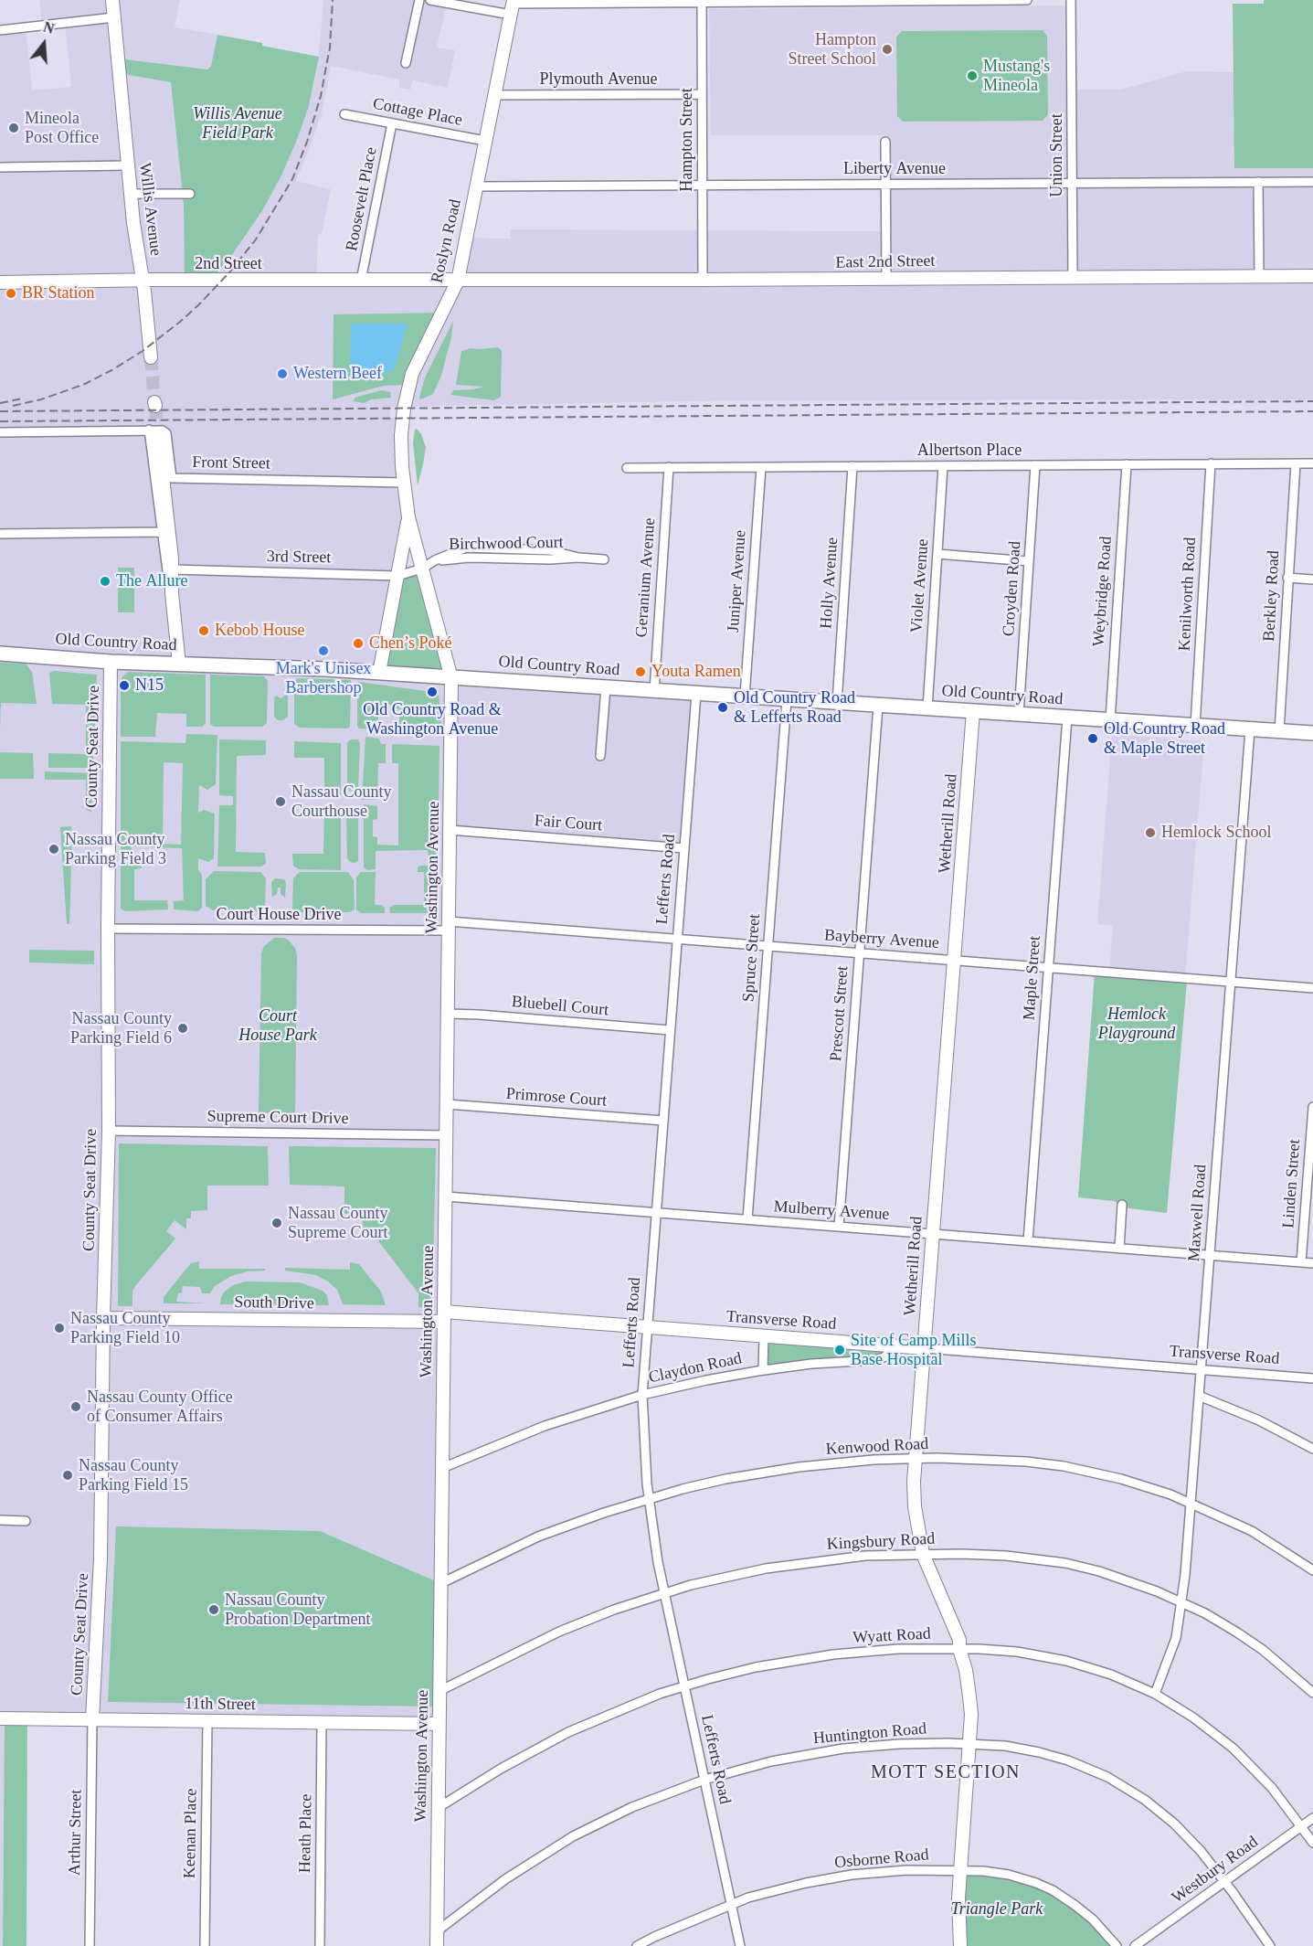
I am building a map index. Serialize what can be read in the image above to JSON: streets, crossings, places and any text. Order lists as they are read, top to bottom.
{
  "streets": {
    "main road": ["Old Country Road"],
    "street": [
      "Plymouth Avenue",
      "Cottage Place",
      "Hampton Street",
      "Union Street",
      "Liberty Avenue",
      "Roosevelt Place",
      "Willis Avenue",
      "Roslyn Road",
      "East 2nd Street",
      "2nd Street",
      "Albertson Place",
      "Front Street",
      "Birchwood Court",
      "3rd Street",
      "Geranium Avenue",
      "Juniper Avenue",
      "Holly Avenue",
      "Violet Avenue",
      "Croyden Road",
      "Weybridge Road",
      "Kenilworth Road",
      "Berkley Road",
      "County Seat Drive",
      "Fair Court",
      "Wetherill Road",
      "Washington Avenue",
      "Lefferts Road",
      "Court House Drive",
      "Bayberry Avenue",
      "Spruce Street",
      "Maple Street",
      "Bluebell Court",
      "Prescott Street",
      "Primrose Court",
      "Supreme Court Drive",
      "Linden Street",
      "Mulberry Avenue",
      "Maxwell Road",
      "South Drive",
      "Transverse Road",
      "Claydon Road",
      "Kenwood Road",
      "Kingsbury Road",
      "Wyatt Road",
      "11th Street",
      "Huntington Road",
      "Arthur Street",
      "Keenan Place",
      "Heath Place",
      "Osborne Road",
      "Westbury Road"
    ]
  },
  "crossings": [
    ["Plymouth Avenue", "Hampton Street"],
    ["Plymouth Avenue", "Roslyn Road"],
    ["Cottage Place", "Roosevelt Place"],
    ["Cottage Place", "Roslyn Road"],
    ["Hampton Street", "Liberty Avenue"],
    ["Hampton Street", "East 2nd Street"],
    ["Union Street", "Liberty Avenue"],
    ["Union Street", "East 2nd Street"],
    ["Liberty Avenue", "Roslyn Road"],
    ["Roosevelt Place", "2nd Street"],
    ["Willis Avenue", "2nd Street"],
    ["Roslyn Road", "East 2nd Street"],
    ["Roslyn Road", "2nd Street"],
    ["Roslyn Road", "Front Street"],
    ["Roslyn Road", "Birchwood Court"],
    ["Roslyn Road", "3rd Street"],
    ["Roslyn Road", "Old Country Road"],
    ["Roslyn Road", "Washington Avenue"],
    ["East 2nd Street", "2nd Street"],
    ["Albertson Place", "Geranium Avenue"],
    ["Albertson Place", "Juniper Avenue"],
    ["Albertson Place", "Holly Avenue"],
    ["Albertson Place", "Violet Avenue"],
    ["Albertson Place", "Croyden Road"],
    ["Albertson Place", "Weybridge Road"],
    ["Albertson Place", "Kenilworth Road"],
    ["Albertson Place", "Berkley Road"],
    ["Birchwood Court", "3rd Street"],
    ["Geranium Avenue", "Old Country Road"],
    ["Juniper Avenue", "Old Country Road"],
    ["Holly Avenue", "Old Country Road"],
    ["Violet Avenue", "Old Country Road"],
    ["Croyden Road", "Old Country Road"],
    ["Weybridge Road", "Old Country Road"],
    ["Kenilworth Road", "Old Country Road"],
    ["Berkley Road", "Old Country Road"],
    ["Old Country Road", "County Seat Drive"],
    ["Old Country Road", "Wetherill Road"],
    ["Old Country Road", "Washington Avenue"],
    ["Old Country Road", "Lefferts Road"],
    ["Old Country Road", "Spruce Street"],
    ["Old Country Road", "Maple Street"],
    ["Old Country Road", "Prescott Street"],
    ["Old Country Road", "Maxwell Road"],
    ["County Seat Drive", "Court House Drive"],
    ["County Seat Drive", "Supreme Court Drive"],
    ["County Seat Drive", "South Drive"],
    ["County Seat Drive", "11th Street"],
    ["County Seat Drive", "Arthur Street"],
    ["Fair Court", "Washington Avenue"],
    ["Fair Court", "Lefferts Road"],
    ["Wetherill Road", "Bayberry Avenue"],
    ["Wetherill Road", "Mulberry Avenue"],
    ["Wetherill Road", "Transverse Road"],
    ["Wetherill Road", "Kenwood Road"],
    ["Wetherill Road", "Kingsbury Road"],
    ["Wetherill Road", "Wyatt Road"],
    ["Wetherill Road", "Huntington Road"],
    ["Wetherill Road", "Osborne Road"],
    ["Washington Avenue", "Court House Drive"],
    ["Washington Avenue", "Bayberry Avenue"],
    ["Washington Avenue", "Bluebell Court"],
    ["Washington Avenue", "Primrose Court"],
    ["Washington Avenue", "Supreme Court Drive"],
    ["Washington Avenue", "Mulberry Avenue"],
    ["Washington Avenue", "South Drive"],
    ["Washington Avenue", "Transverse Road"],
    ["Washington Avenue", "Claydon Road"],
    ["Washington Avenue", "Kenwood Road"],
    ["Washington Avenue", "Kingsbury Road"],
    ["Washington Avenue", "Wyatt Road"],
    ["Washington Avenue", "11th Street"],
    ["Washington Avenue", "Huntington Road"],
    ["Lefferts Road", "Bayberry Avenue"],
    ["Lefferts Road", "Bluebell Court"],
    ["Lefferts Road", "Primrose Court"],
    ["Lefferts Road", "Mulberry Avenue"],
    ["Lefferts Road", "Transverse Road"],
    ["Lefferts Road", "Claydon Road"],
    ["Lefferts Road", "Kenwood Road"],
    ["Lefferts Road", "Kingsbury Road"],
    ["Lefferts Road", "Wyatt Road"],
    ["Lefferts Road", "Huntington Road"],
    ["Lefferts Road", "Osborne Road"],
    ["Court House Drive", "Bayberry Avenue"],
    ["Bayberry Avenue", "Spruce Street"],
    ["Bayberry Avenue", "Maple Street"],
    ["Bayberry Avenue", "Prescott Street"],
    ["Bayberry Avenue", "Maxwell Road"],
    ["Spruce Street", "Mulberry Avenue"],
    ["Maple Street", "Mulberry Avenue"],
    ["Prescott Street", "Mulberry Avenue"],
    ["Linden Street", "Mulberry Avenue"],
    ["Mulberry Avenue", "Maxwell Road"],
    ["Maxwell Road", "Transverse Road"],
    ["Maxwell Road", "Kenwood Road"],
    ["Maxwell Road", "Kingsbury Road"],
    ["Maxwell Road", "Wyatt Road"],
    ["South Drive", "Transverse Road"],
    ["Transverse Road", "Claydon Road"],
    ["Wyatt Road", "Westbury Road"],
    ["11th Street", "Arthur Street"],
    ["11th Street", "Keenan Place"],
    ["11th Street", "Heath Place"],
    ["Huntington Road", "Westbury Road"]
  ],
  "districts": ["MOTT SECTION"],
  "parks": [
    "Willis Avenue Field Park",
    "Hemlock Playground",
    "Court House Park",
    "Triangle Park"
  ],
  "places": [
    "Hampton Street School",
    "Mustang's Mineola",
    "Mineola Post Office",
    "BR Station",
    "Western Beef",
    "The Allure",
    "Kebob House",
    "Chen’s Poké",
    "Mark's Unisex Barbershop",
    "Youta Ramen",
    "N15",
    "Old Country Road & Washington Avenue",
    "Old Country Road & Lefferts Road",
    "Old Country Road & Maple Street",
    "Nassau County Courthouse",
    "Hemlock School",
    "Nassau County Parking Field 3",
    "Nassau County Parking Field 6",
    "Nassau County Supreme Court",
    "Nassau County Parking Field 10",
    "Site of Camp Mills Base Hospital",
    "Nassau County Office of Consumer Affairs",
    "Nassau County Parking Field 15",
    "Nassau County Probation Department"
  ],
  "north": "top"
}
